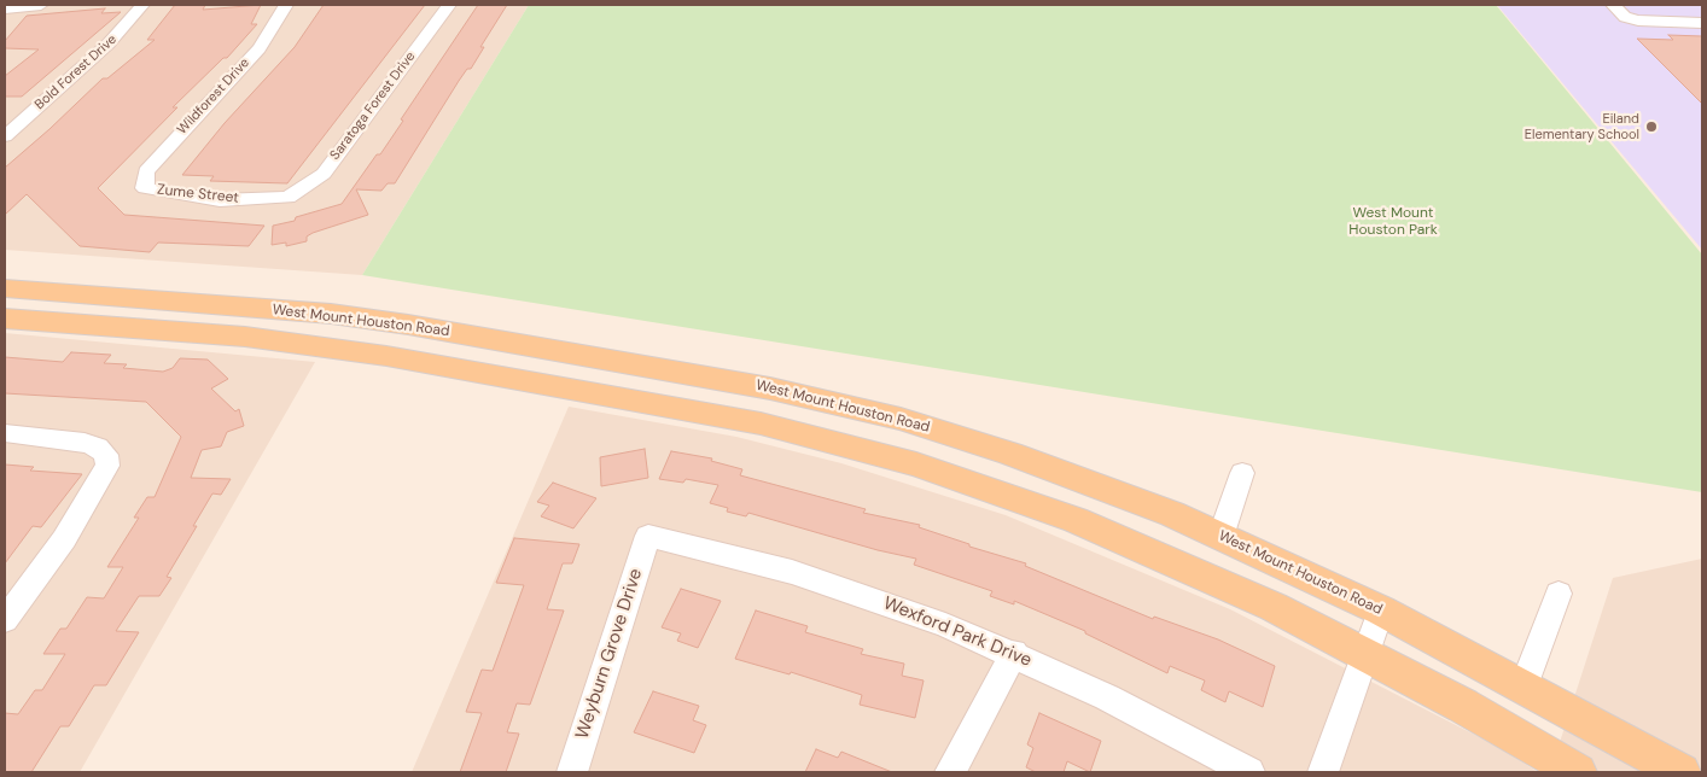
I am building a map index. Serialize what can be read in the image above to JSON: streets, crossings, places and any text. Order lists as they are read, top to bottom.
{
  "streets": {
    "main road": ["West Mount Houston Road"],
    "street": [
      "Bold Forest Drive",
      "Wildforest Drive",
      "Saratoga Forest Drive",
      "Zume Street",
      "Wexford Park Drive",
      "Weyburn Grove Drive"
    ]
  },
  "crossings": [
    ["Wildforest Drive", "Zume Street"],
    ["Saratoga Forest Drive", "Zume Street"],
    ["Wexford Park Drive", "Weyburn Grove Drive"]
  ],
  "parks": ["West Mount Houston Park"],
  "places": ["Eiland Elementary School"]
}
